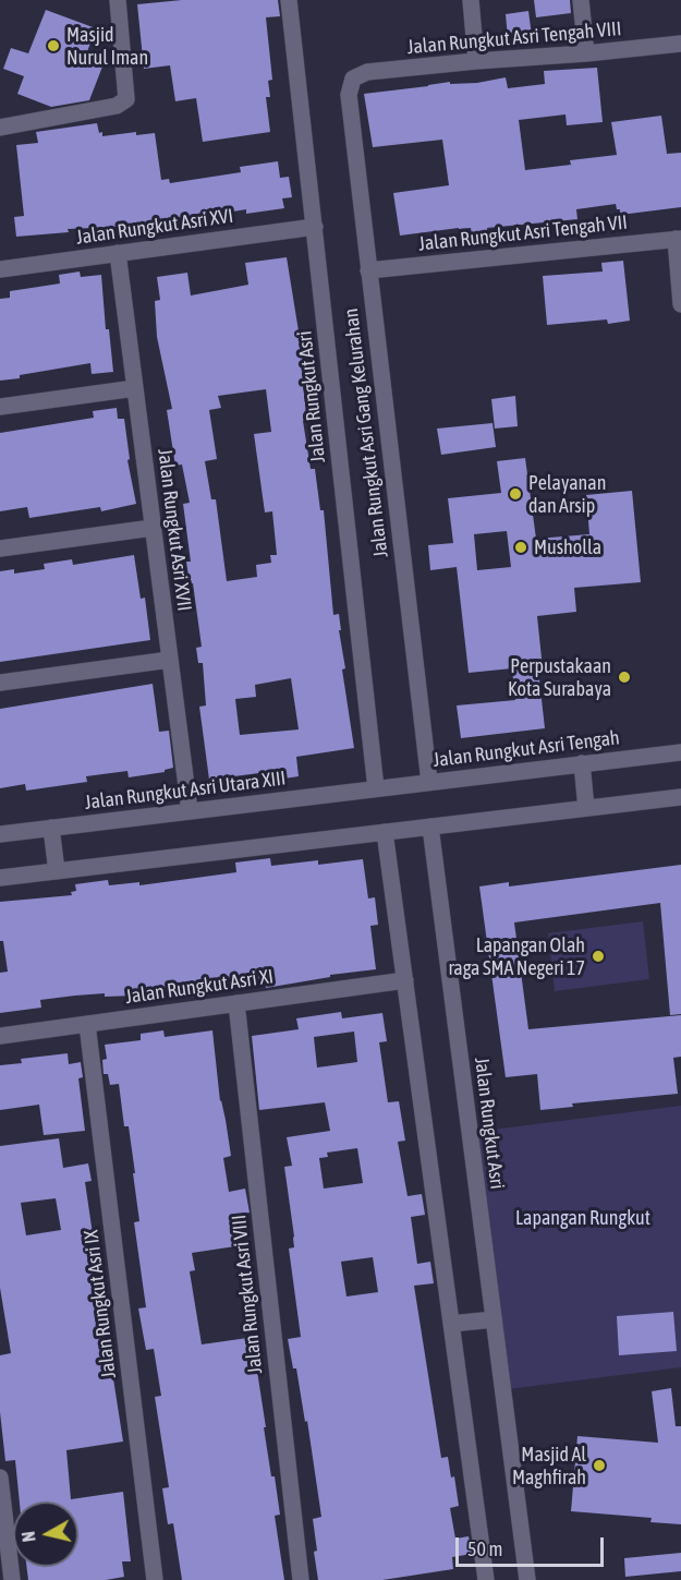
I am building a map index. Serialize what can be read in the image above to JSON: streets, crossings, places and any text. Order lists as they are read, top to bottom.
{
  "streets": {
    "street": [
      "Jalan Rungkut Asri Tengah VIII",
      "Jalan Rungkut Asri XVI",
      "Jalan Rungkut Asri Tengah VII",
      "Jalan Rungkut Asri",
      "Jalan Rungkut Asri Gang Kelurahan",
      "Jalan Rungkut Asri XVII",
      "Jalan Rungkut Asri Tengah",
      "Jalan Rungkut Asri Utara XIII",
      "Jalan Rungkut Asri XI",
      "Jalan Rungkut Asri VIII",
      "Jalan Rungkut Asri IX"
    ]
  },
  "crossings": [
    ["Jalan Rungkut Asri Tengah VIII", "Jalan Rungkut Asri Gang Kelurahan"],
    ["Jalan Rungkut Asri XVI", "Jalan Rungkut Asri"],
    ["Jalan Rungkut Asri XVI", "Jalan Rungkut Asri XVII"],
    ["Jalan Rungkut Asri Tengah VII", "Jalan Rungkut Asri Gang Kelurahan"],
    ["Jalan Rungkut Asri", "Jalan Rungkut Asri Tengah"],
    ["Jalan Rungkut Asri", "Jalan Rungkut Asri Utara XIII"],
    ["Jalan Rungkut Asri Gang Kelurahan", "Jalan Rungkut Asri Tengah"],
    ["Jalan Rungkut Asri XVII", "Jalan Rungkut Asri Utara XIII"],
    ["Jalan Rungkut Asri Tengah", "Jalan Rungkut Asri Utara XIII"],
    ["Jalan Rungkut Asri XI", "Jalan Rungkut Asri VIII"],
    ["Jalan Rungkut Asri XI", "Jalan Rungkut Asri IX"]
  ],
  "parks": ["Lapangan Rungkut"],
  "places": [
    "Masjid Nurul Iman",
    "Pelayanan dan Arsip",
    "Musholla",
    "Perpustakaan Kota Surabaya",
    "Lapangan Olah raga SMA Negeri 17",
    "Masjid Al Maghfirah"
  ],
  "scale_bar": "50 m",
  "north": "left"
}
